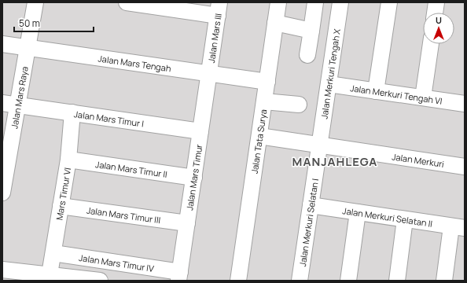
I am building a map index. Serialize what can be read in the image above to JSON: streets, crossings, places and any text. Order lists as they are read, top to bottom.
{
  "streets": {
    "street": [
      "Jalan Mars III",
      "Jalan Mars Tengah",
      "Jalan Merkuri Tengah X",
      "Jalan Merkuri Tengah VI",
      "Jalan Mars Raya",
      "Jalan Mars Timur I",
      "Jalan Tata Surya",
      "Jalan Merkuri",
      "Jalan Mars Timur II",
      "Jalan Mars Timur",
      "Mars Timur VI",
      "Jalan Mars Timur III",
      "Jalan Merkuri Selatan II",
      "Jalan Merkuri Selatan I",
      "Jalan Mars Timur IV"
    ]
  },
  "crossings": [
    ["Jalan Mars III", "Jalan Mars Tengah"],
    ["Jalan Mars III", "Jalan Mars Timur"],
    ["Jalan Mars Tengah", "Jalan Mars Raya"],
    ["Jalan Mars Tengah", "Jalan Tata Surya"],
    ["Jalan Mars Tengah", "Jalan Mars Timur"],
    ["Jalan Merkuri Tengah X", "Jalan Merkuri Tengah VI"],
    ["Jalan Merkuri Tengah X", "Jalan Merkuri"],
    ["Jalan Merkuri Tengah X", "Jalan Merkuri Selatan I"],
    ["Jalan Mars Raya", "Jalan Mars Timur I"],
    ["Jalan Mars Timur I", "Jalan Mars Timur"],
    ["Jalan Mars Timur I", "Mars Timur VI"],
    ["Jalan Tata Surya", "Jalan Merkuri"],
    ["Jalan Merkuri", "Jalan Merkuri Selatan I"],
    ["Jalan Mars Timur II", "Jalan Mars Timur"],
    ["Jalan Mars Timur II", "Mars Timur VI"],
    ["Jalan Mars Timur", "Jalan Mars Timur III"],
    ["Jalan Mars Timur", "Jalan Mars Timur IV"],
    ["Mars Timur VI", "Jalan Mars Timur III"],
    ["Mars Timur VI", "Jalan Mars Timur IV"],
    ["Jalan Merkuri Selatan II", "Jalan Merkuri Selatan I"]
  ],
  "districts": ["MANJAHLEGA"],
  "scale_bar": "50 m",
  "north": "top"
}
